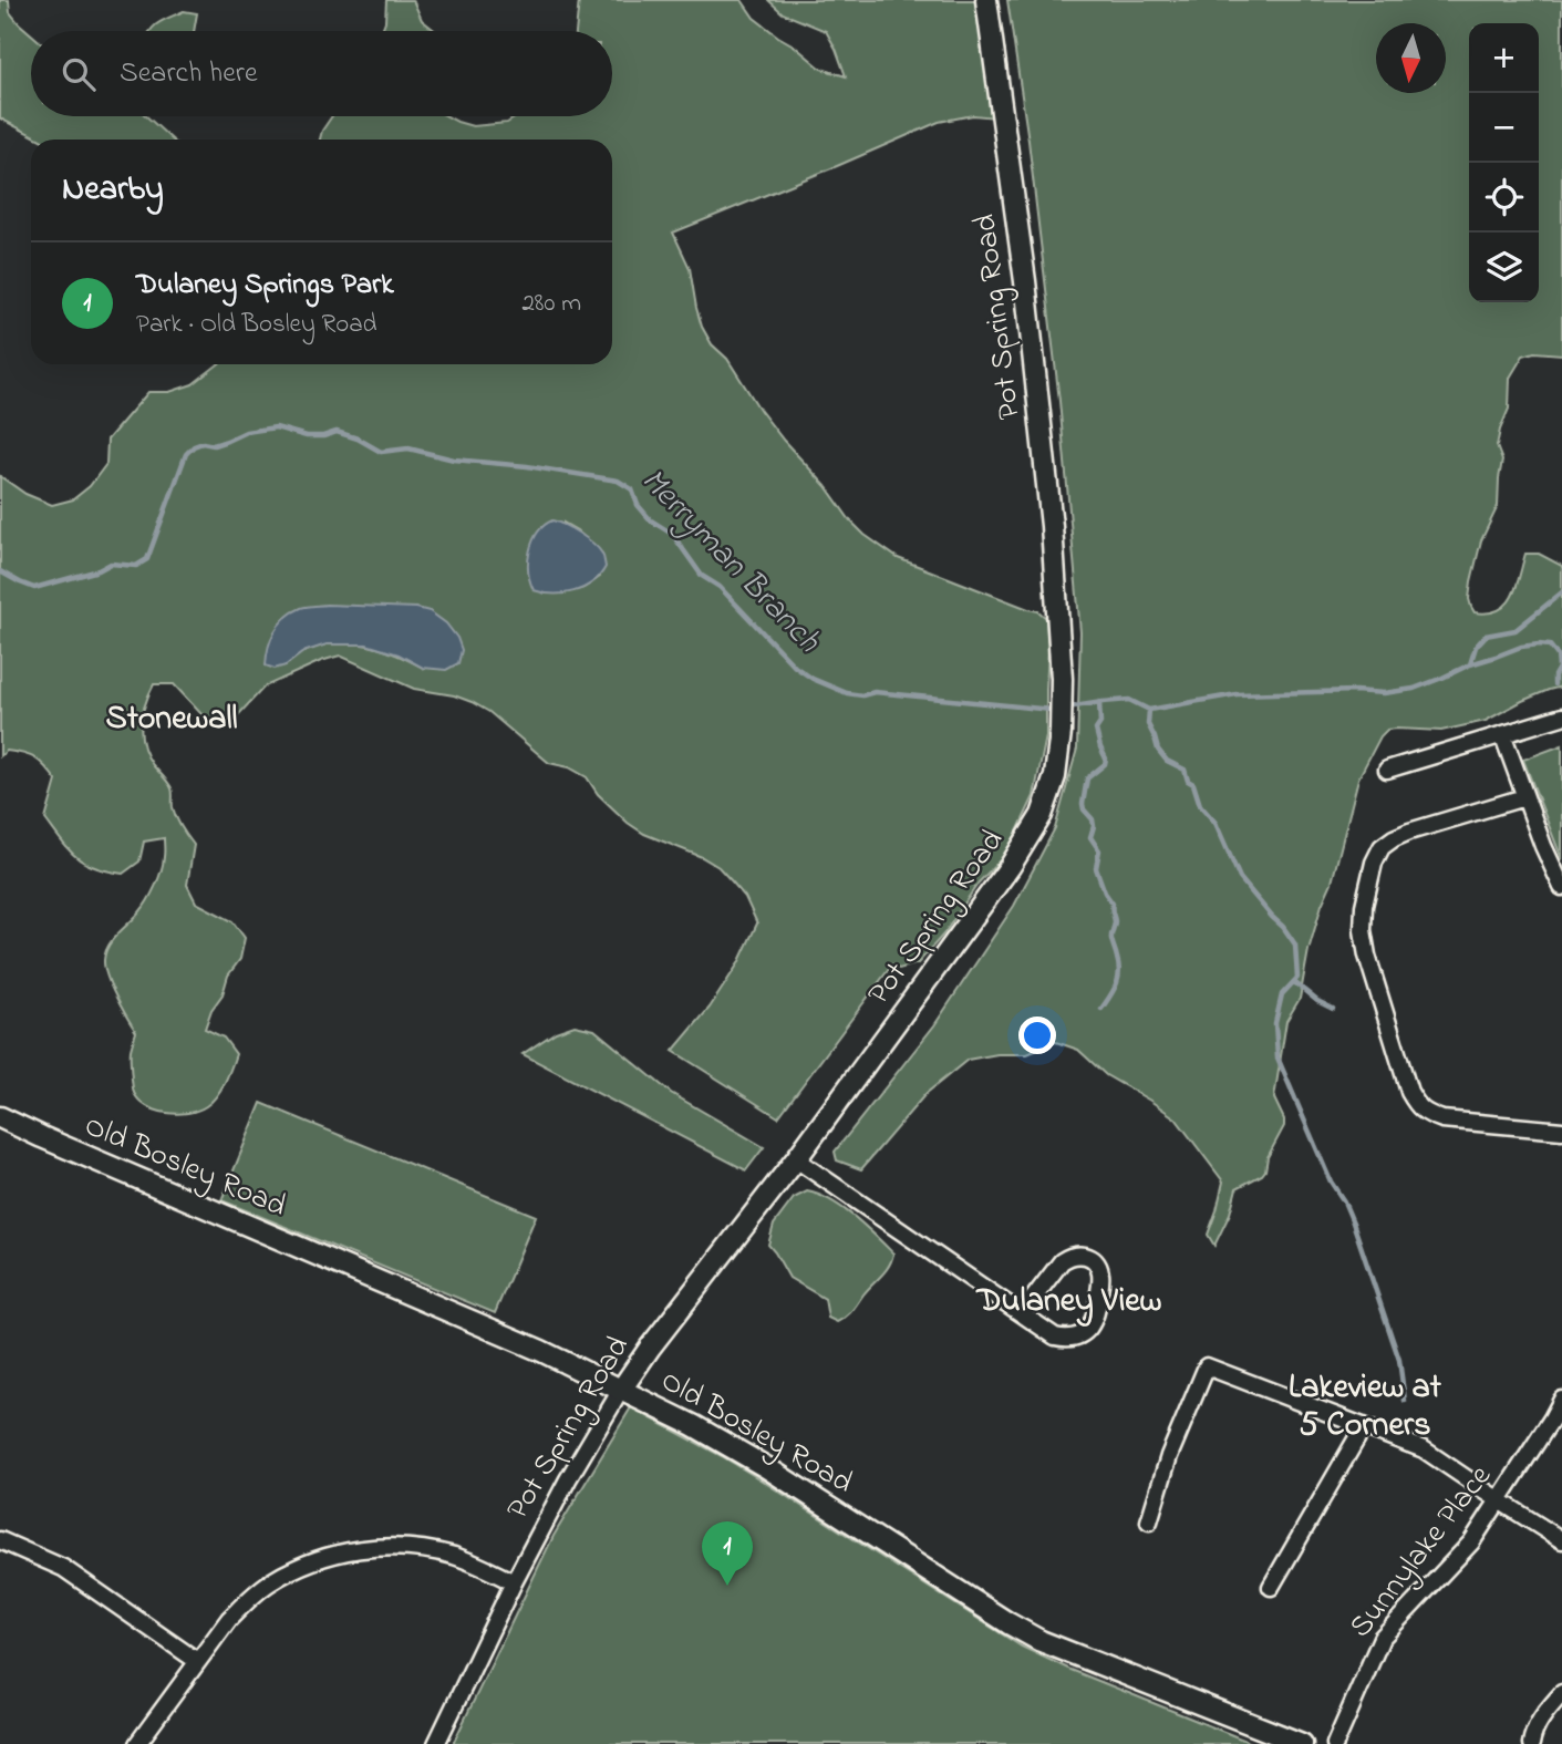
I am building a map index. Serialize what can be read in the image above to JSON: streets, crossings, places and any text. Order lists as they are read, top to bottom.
{
  "streets": {
    "street": ["Pot Spring Road", "Old Bosley Road", "Sunnylake Place"]
  },
  "crossings": [
    ["Pot Spring Road", "Old Bosley Road"]
  ],
  "districts": ["Stonewall", "Dulaney View", "Lakeview at 5 Corners"],
  "water": ["Merryman Branch"],
  "north": "bottom",
  "page": {
    "map_buttons": ["+", "−"],
    "search": "Search here",
    "heading": "Nearby",
    "list": [
      {
        "mark": "1",
        "name": "Dulaney Springs Park",
        "note": "Park · Old Bosley Road",
        "value": "280 m"
      }
    ],
    "pins": "1"
  }
}
